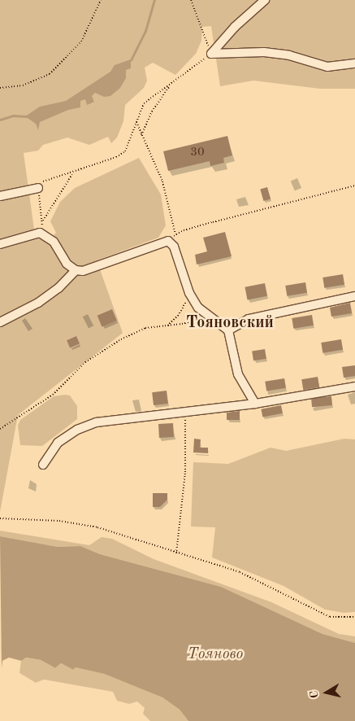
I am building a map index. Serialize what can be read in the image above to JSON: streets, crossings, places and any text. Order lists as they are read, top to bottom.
{
  "districts": ["Тояновский"],
  "water": ["Тояново"],
  "house_numbers": ["30"],
  "north": "left"
}
